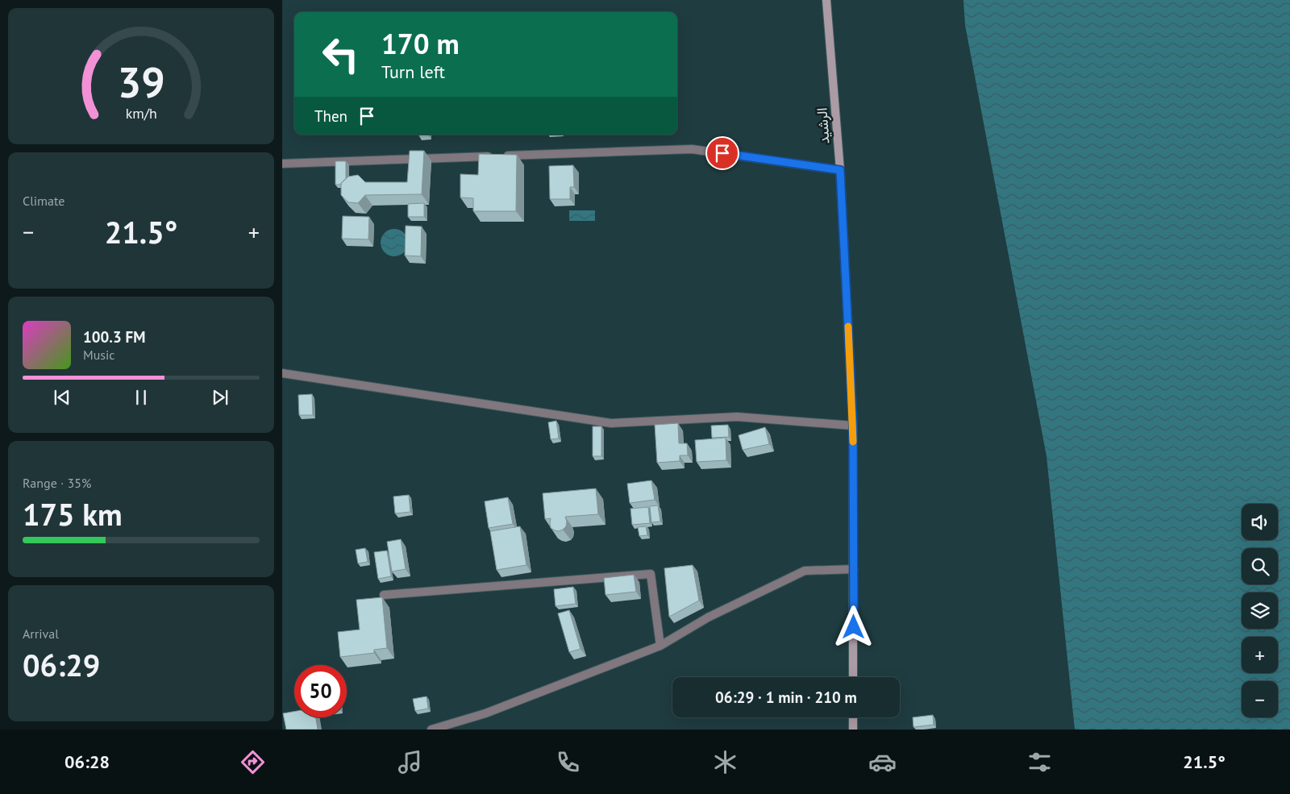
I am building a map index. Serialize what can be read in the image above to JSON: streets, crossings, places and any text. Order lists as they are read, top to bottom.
{
  "streets": {
    "main road": ["الرشيد"]
  },
  "page": {
    "turn": ["170 m", "Turn left"],
    "then": "Then",
    "tile": [
      "Climate",
      ["Range · 35%", "175 km"],
      ["Arrival", "06:29"]
    ],
    "heat": ["−", "21.5°", "+"],
    "song": ["100.3 FM", "Music"],
    "map_buttons": ["+", "−"],
    "limit": "50",
    "trip": "06:29 · 1 min · 210 m",
    "tabs": ["06:28", "21.5°"],
    "gauge": ["39", "km/h"]
  }
}
